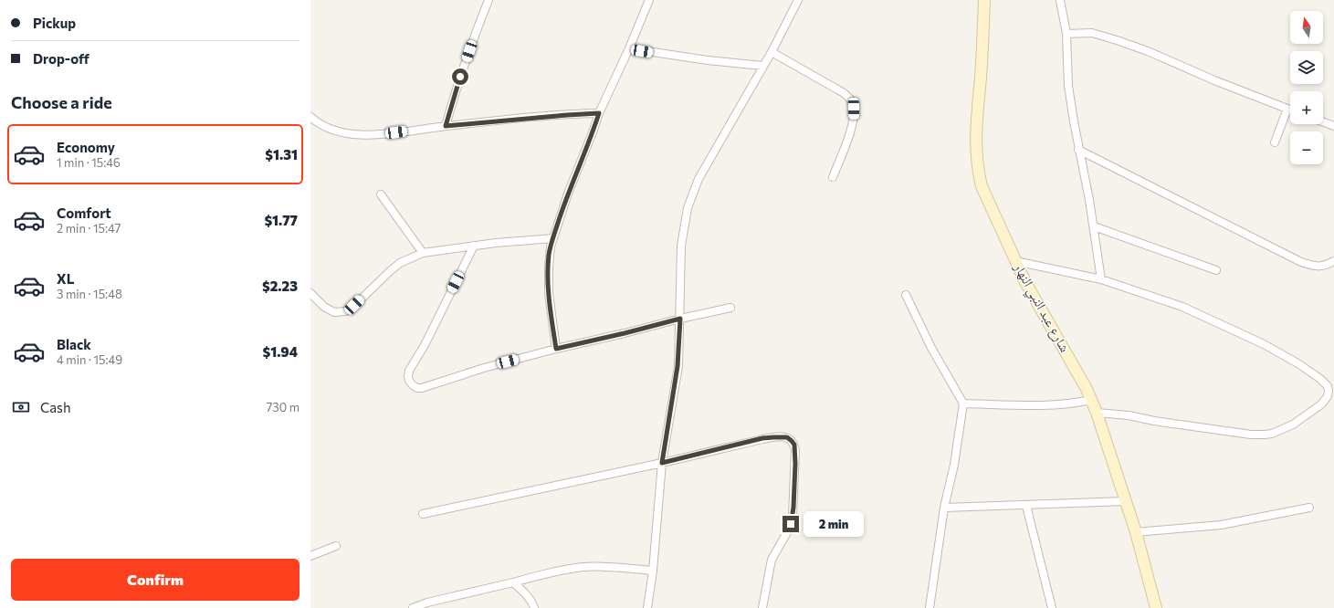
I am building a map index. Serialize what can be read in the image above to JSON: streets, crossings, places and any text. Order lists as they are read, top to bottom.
{
  "streets": {
    "street": ["شارع عبد النبي النهار"]
  },
  "north": "top",
  "page": {
    "banner": ["Pickup", "Drop-off"],
    "map_buttons": ["+", "−"],
    "heading": "Choose a ride",
    "list": [
      {
        "name": "Economy",
        "note": "1 min · 15:46",
        "value": "$1.31"
      },
      {
        "name": "Comfort",
        "note": "2 min · 15:47",
        "value": "$1.77"
      },
      {
        "name": "XL",
        "note": "3 min · 15:48",
        "value": "$2.23"
      },
      {
        "name": "Black",
        "note": "4 min · 15:49",
        "value": "$1.94"
      }
    ],
    "pay": ["Cash", "730 m"],
    "bubble": "2 min",
    "buttons": "Confirm"
  }
}
